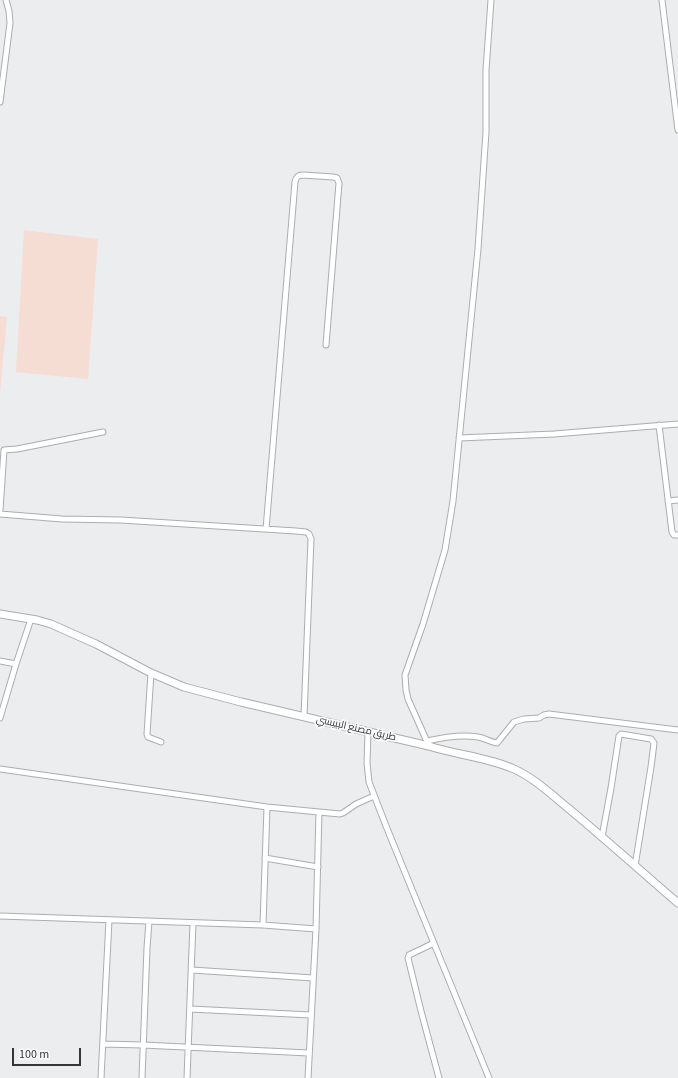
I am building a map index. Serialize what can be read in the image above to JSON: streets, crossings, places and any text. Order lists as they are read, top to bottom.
{
  "streets": {
    "main road": ["طريق مصنع البيبسي"]
  },
  "scale_bar": "100 m"
}
